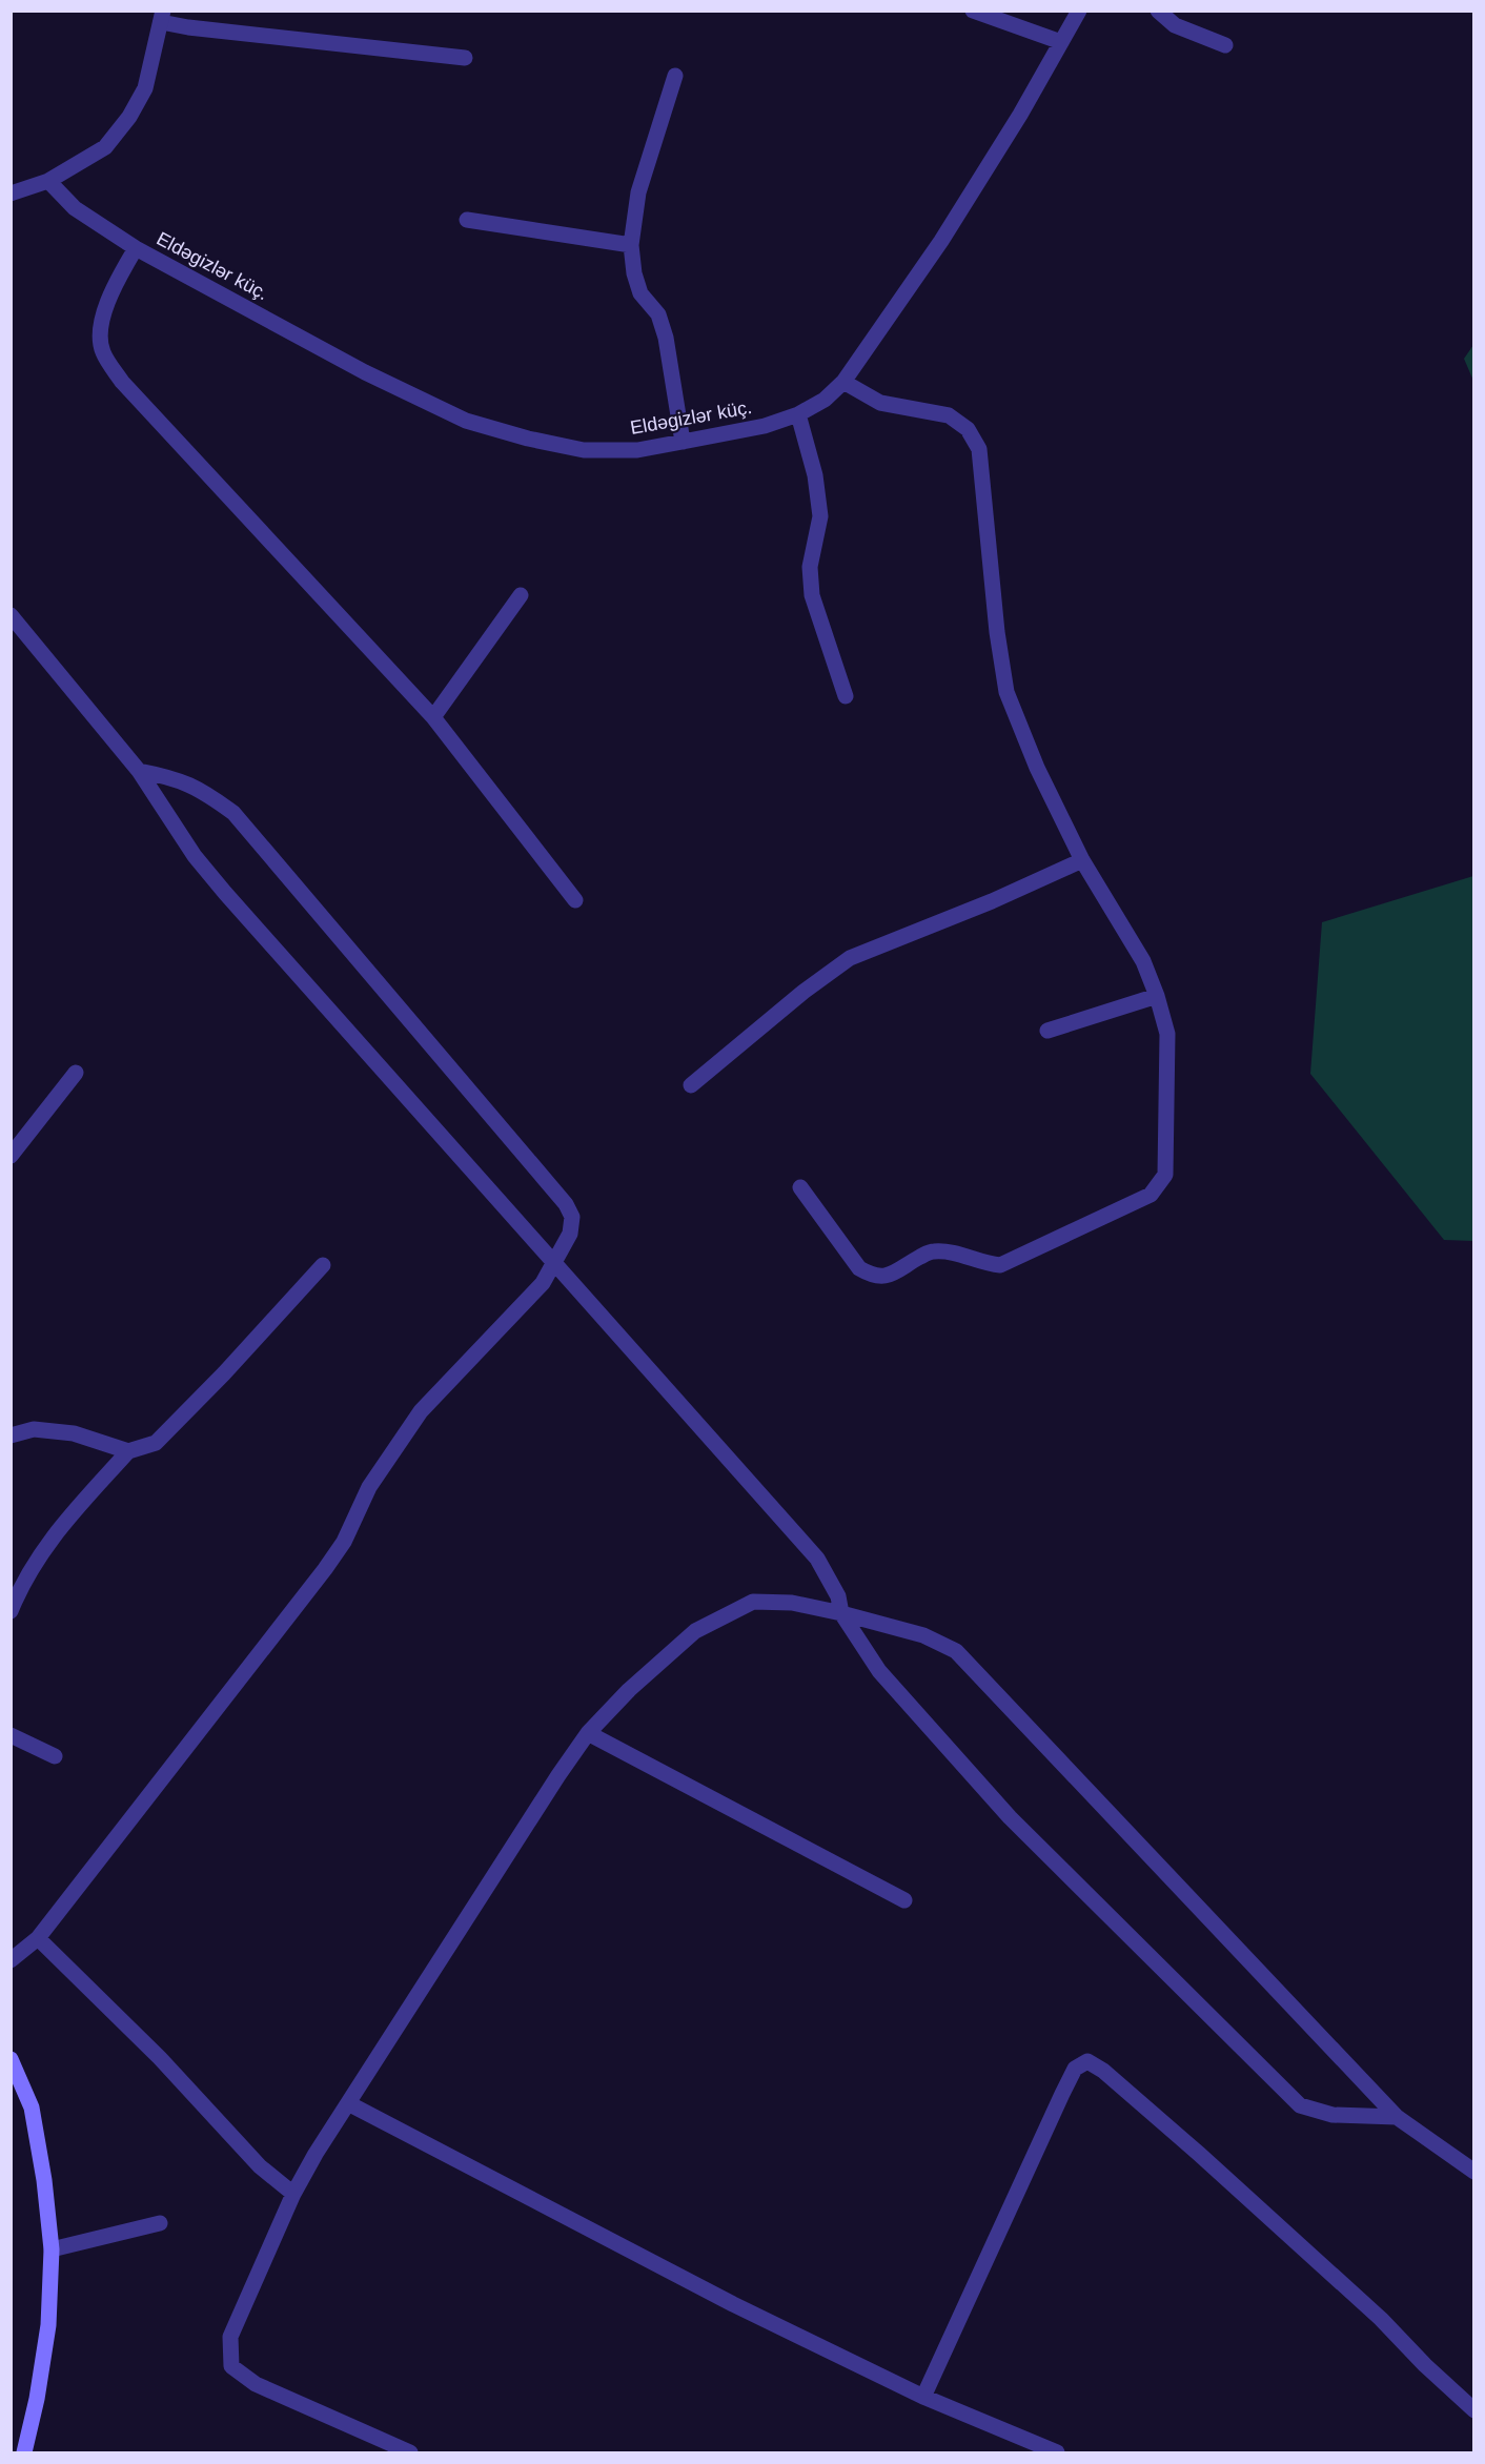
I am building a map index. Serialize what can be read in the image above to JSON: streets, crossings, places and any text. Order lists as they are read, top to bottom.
{
  "streets": {
    "street": ["Eldəgizlər küç."]
  }
}
